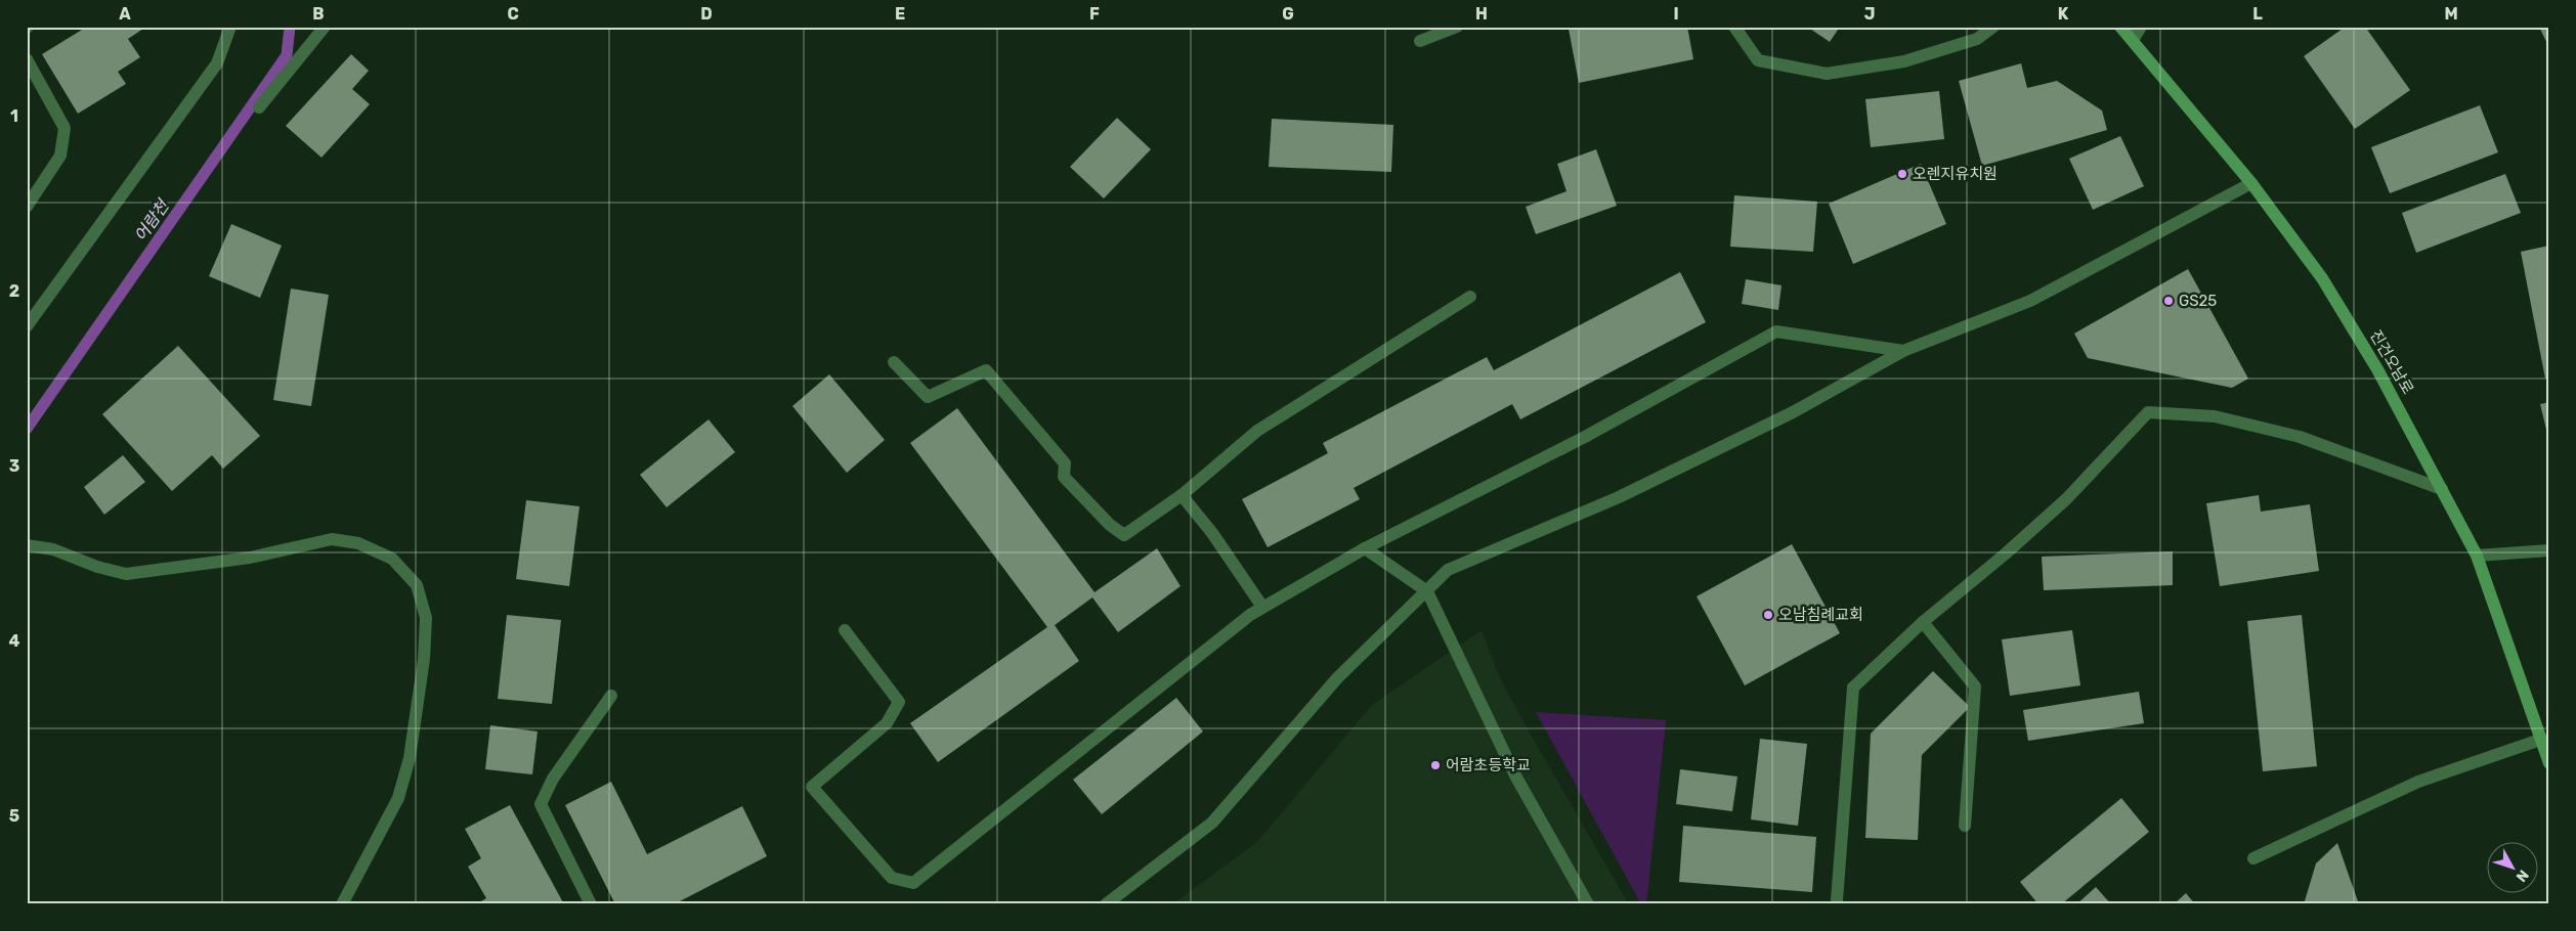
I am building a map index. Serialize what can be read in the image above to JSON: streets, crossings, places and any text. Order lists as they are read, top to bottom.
{
  "streets": {
    "main road": ["진건오남로"]
  },
  "water": ["어람천"],
  "places": [
    "오렌지유치원",
    "GS25",
    "오남침례교회",
    "어람초등학교"
  ],
  "north": "bottom right",
  "grid": {
    "columns": [
      "A",
      "B",
      "C",
      "D",
      "E",
      "F",
      "G",
      "H",
      "I",
      "J",
      "K",
      "L",
      "M"
    ],
    "rows": [
      "1",
      "2",
      "3",
      "4",
      "5"
    ]
  }
}
